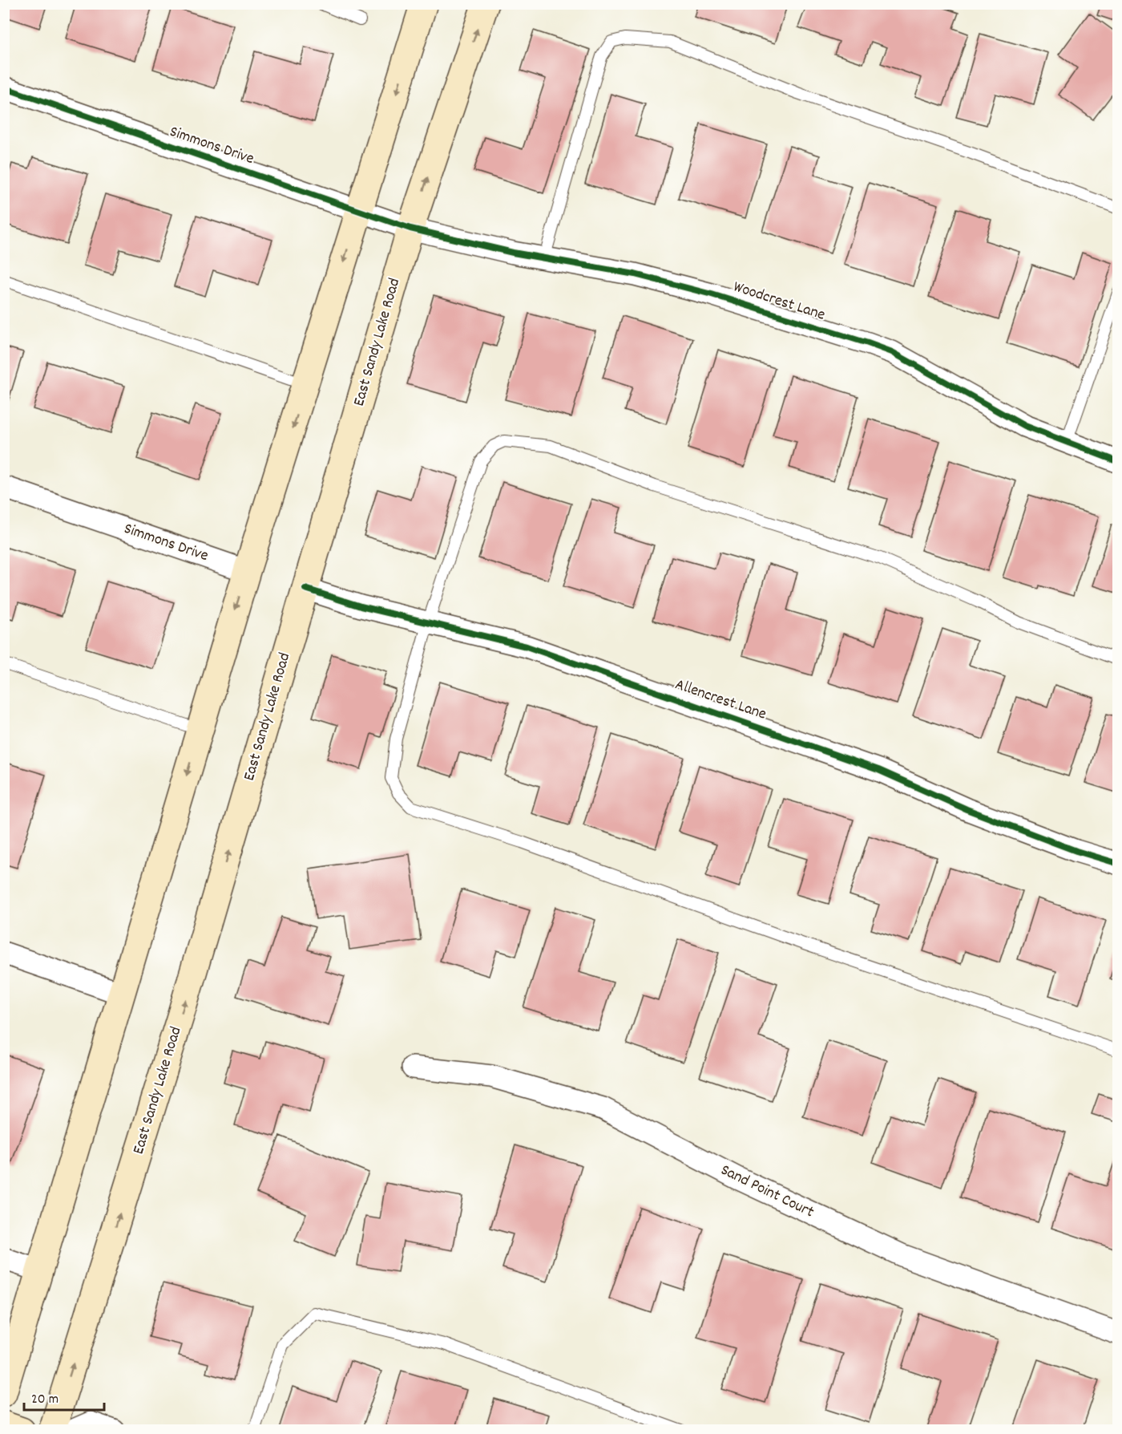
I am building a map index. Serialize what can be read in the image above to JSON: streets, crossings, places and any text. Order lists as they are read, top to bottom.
{
  "streets": {
    "main road": ["East Sandy Lake Road"],
    "street": [
      "Simmons Drive",
      "Woodcrest Lane",
      "Allencrest Lane",
      "Sand Point Court"
    ]
  },
  "crossings": [
    ["Simmons Drive", "Woodcrest Lane"],
    ["Simmons Drive", "East Sandy Lake Road"],
    ["Woodcrest Lane", "East Sandy Lake Road"],
    ["East Sandy Lake Road", "Allencrest Lane"]
  ],
  "scale_bar": "20 m"
}
